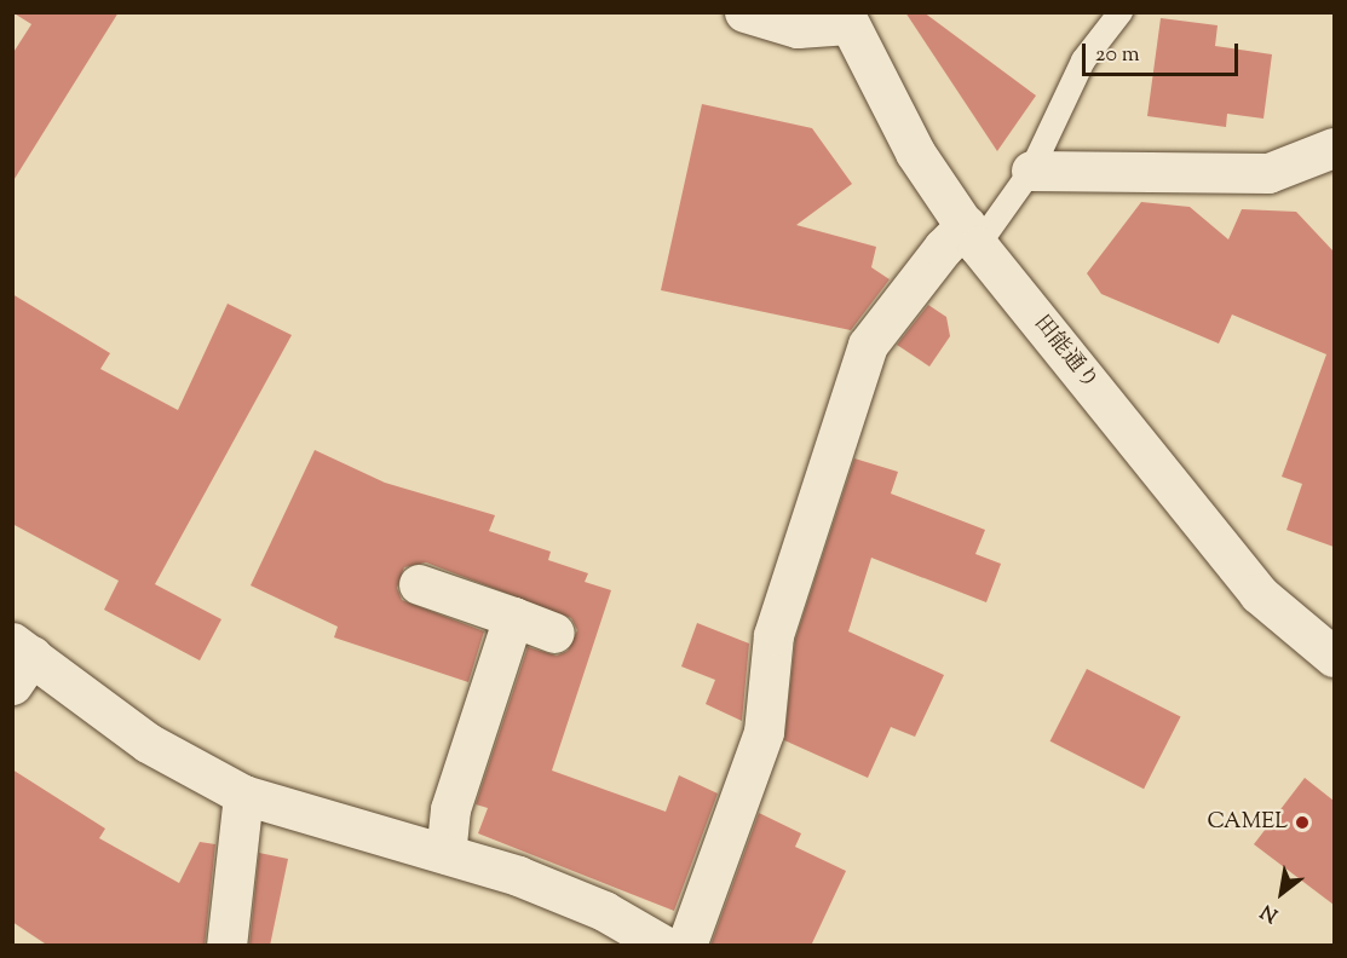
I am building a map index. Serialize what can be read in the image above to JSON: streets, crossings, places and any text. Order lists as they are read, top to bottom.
{
  "streets": {
    "street": ["田能通り"]
  },
  "places": ["CAMEL"],
  "scale_bar": "20 m",
  "north": "bottom left"
}
